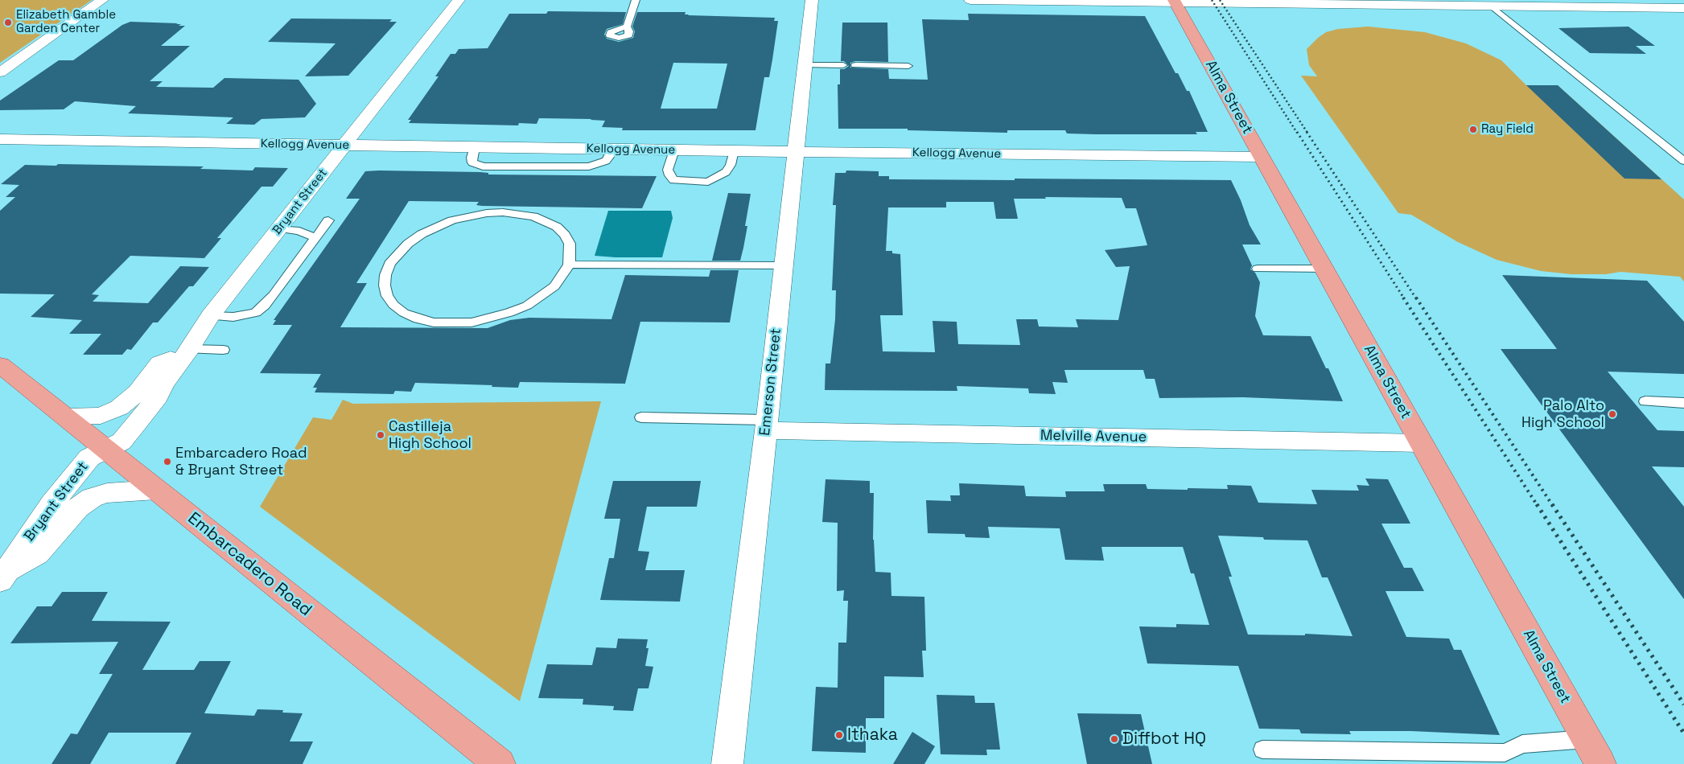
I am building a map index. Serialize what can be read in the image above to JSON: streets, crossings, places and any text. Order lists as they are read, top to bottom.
{
  "streets": {
    "main road": ["Alma Street", "Embarcadero Road"],
    "street": [
      "Kellogg Avenue",
      "Bryant Street",
      "Emerson Street",
      "Melville Avenue"
    ]
  },
  "crossings": [
    ["Alma Street", "Kellogg Avenue"],
    ["Alma Street", "Melville Avenue"],
    ["Kellogg Avenue", "Bryant Street"],
    ["Kellogg Avenue", "Emerson Street"],
    ["Bryant Street", "Embarcadero Road"],
    ["Emerson Street", "Melville Avenue"]
  ],
  "places": [
    "Elizabeth Gamble Garden Center",
    "Ray Field",
    "Palo Alto High School",
    "Castilleja High School",
    "Embarcadero Road & Bryant Street",
    "Ithaka",
    "Diffbot HQ"
  ]
}
